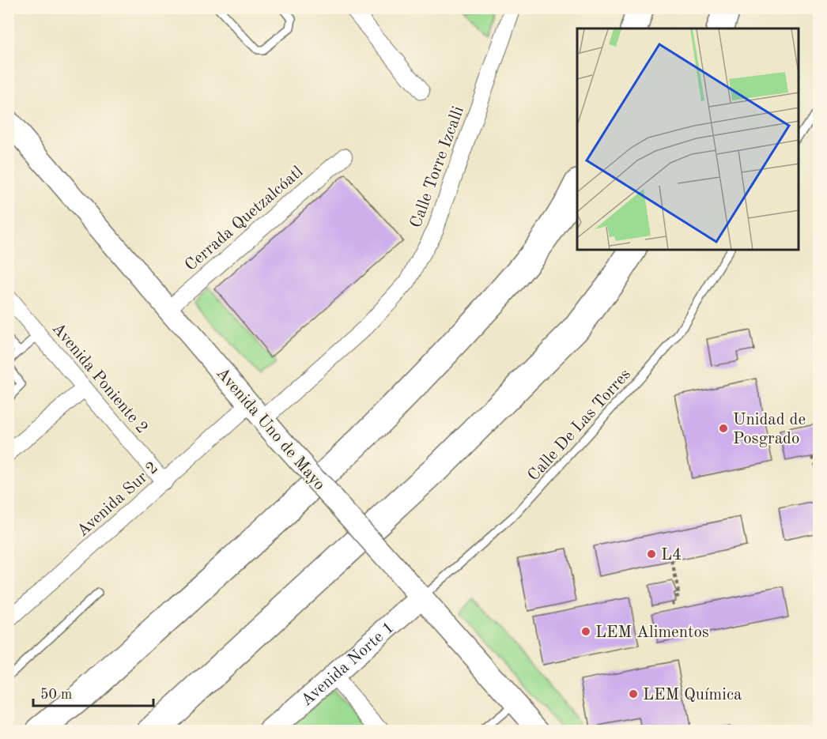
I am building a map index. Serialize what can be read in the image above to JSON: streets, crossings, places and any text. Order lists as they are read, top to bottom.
{
  "streets": {
    "main road": ["Avenida Uno de Mayo", "Avenida Norte 1"],
    "street": [
      "Calle Torre Izcalli",
      "Cerrada Quetzalcóatl",
      "Avenida Poniente 2",
      "Avenida Sur 2"
    ],
    "lane": ["Calle De Las Torres"]
  },
  "crossings": [
    ["Calle Torre Izcalli", "Avenida Uno de Mayo"],
    ["Calle Torre Izcalli", "Avenida Sur 2"],
    ["Cerrada Quetzalcóatl", "Avenida Uno de Mayo"],
    ["Avenida Poniente 2", "Avenida Sur 2"],
    ["Calle De Las Torres", "Avenida Uno de Mayo"],
    ["Calle De Las Torres", "Avenida Norte 1"],
    ["Avenida Uno de Mayo", "Avenida Sur 2"],
    ["Avenida Uno de Mayo", "Avenida Norte 1"]
  ],
  "places": [
    "Unidad de Posgrado",
    "L4",
    "LEM Alimentos",
    "LEM Química"
  ],
  "scale_bar": "50 m"
}
